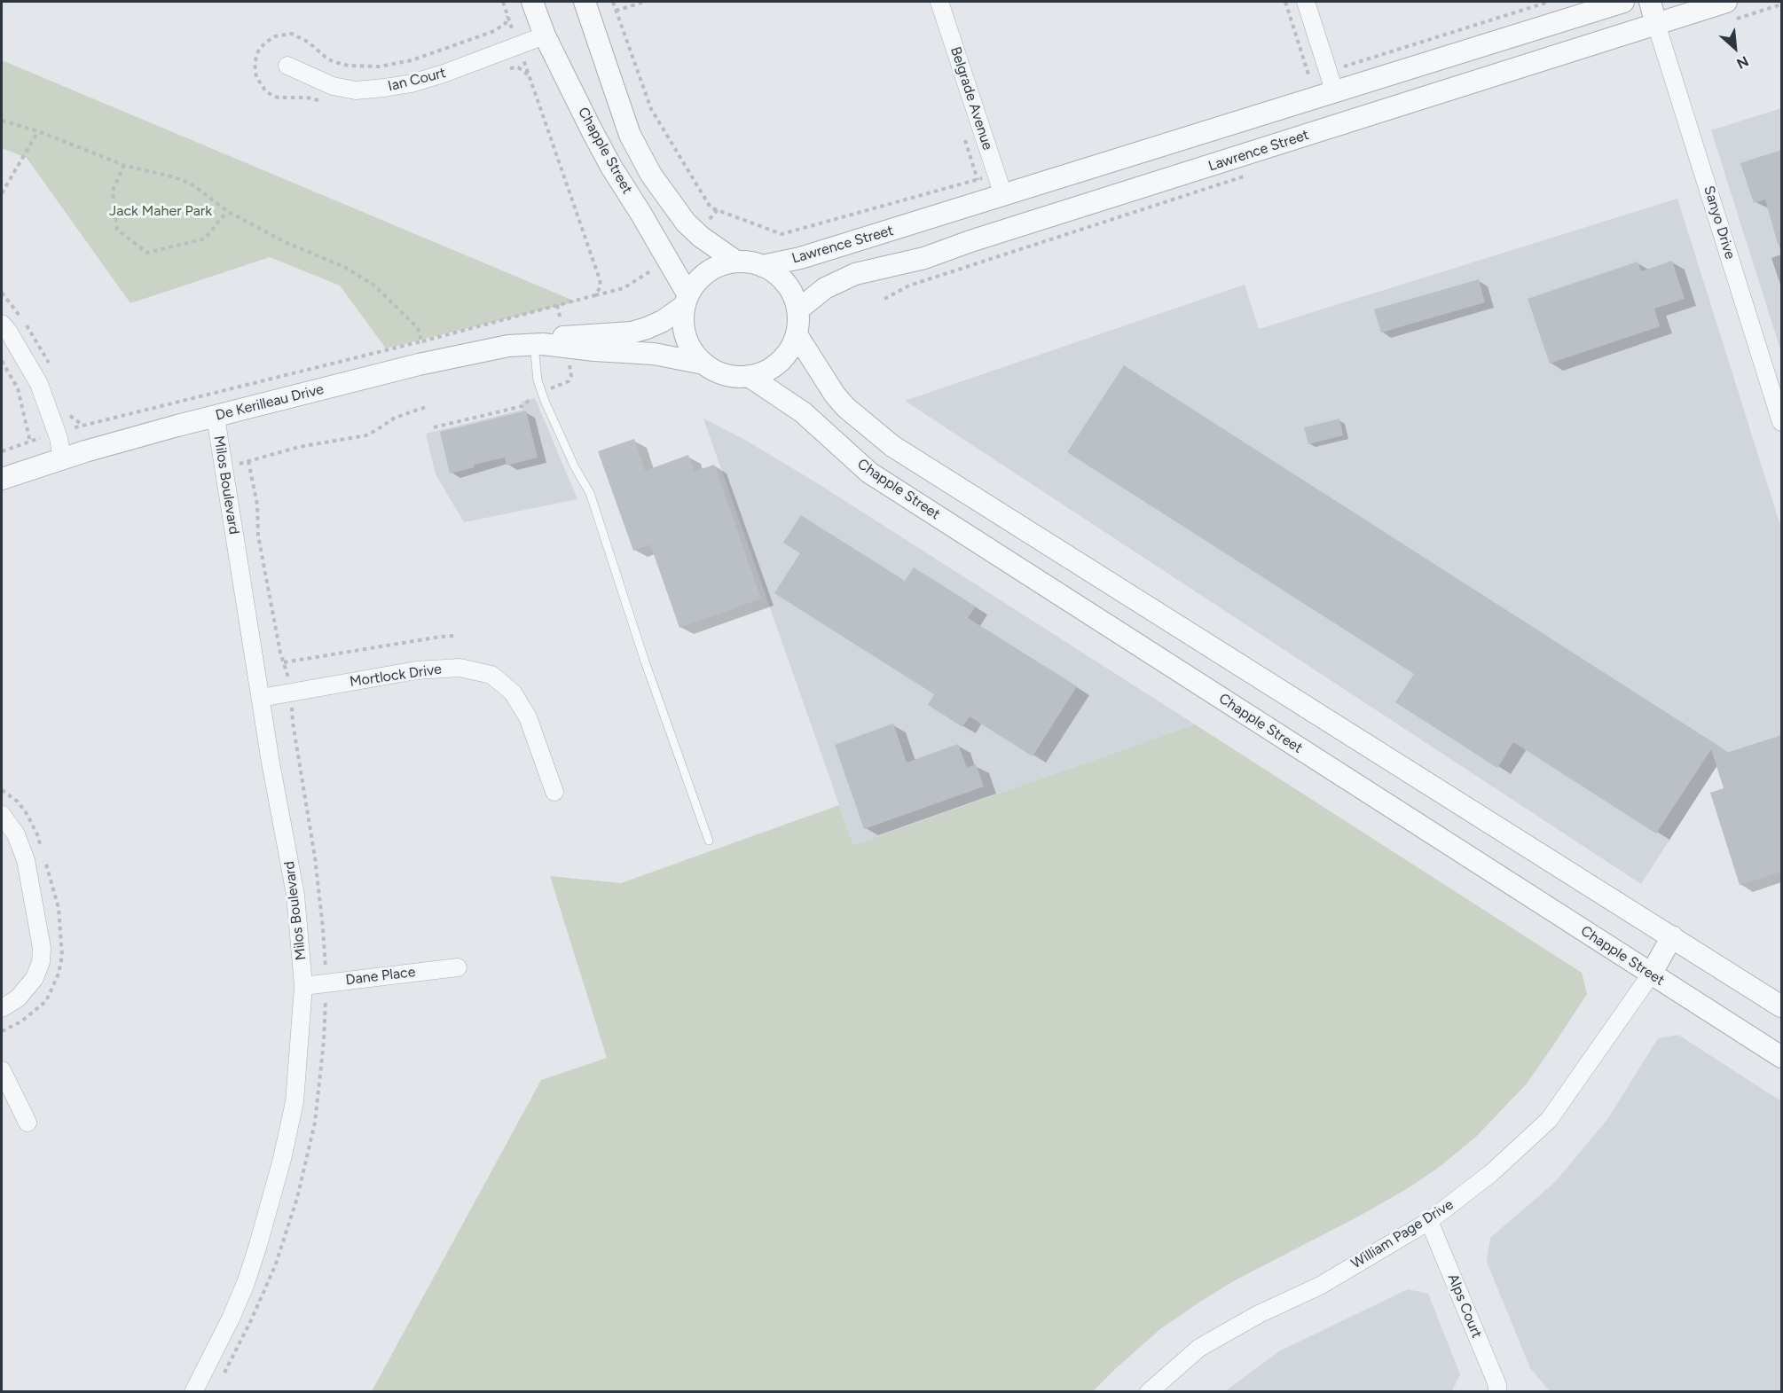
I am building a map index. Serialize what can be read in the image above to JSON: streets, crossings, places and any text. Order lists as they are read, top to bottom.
{
  "streets": {
    "street": [
      "Ian Court",
      "Belgrade Avenue",
      "Chapple Street",
      "Lawrence Street",
      "Sanyo Drive",
      "De Kerilleau Drive",
      "Milos Boulevard",
      "Mortlock Drive",
      "Dane Place",
      "William Page Drive",
      "Alps Court"
    ]
  },
  "crossings": [
    ["Ian Court", "Chapple Street"],
    ["Belgrade Avenue", "Lawrence Street"],
    ["Chapple Street", "Lawrence Street"],
    ["Chapple Street", "De Kerilleau Drive"],
    ["Chapple Street", "William Page Drive"],
    ["Lawrence Street", "Sanyo Drive"],
    ["Lawrence Street", "De Kerilleau Drive"],
    ["De Kerilleau Drive", "Milos Boulevard"],
    ["Milos Boulevard", "Mortlock Drive"],
    ["Milos Boulevard", "Dane Place"],
    ["William Page Drive", "Alps Court"]
  ],
  "parks": ["Jack Maher Park"],
  "north": "bottom right"
}
